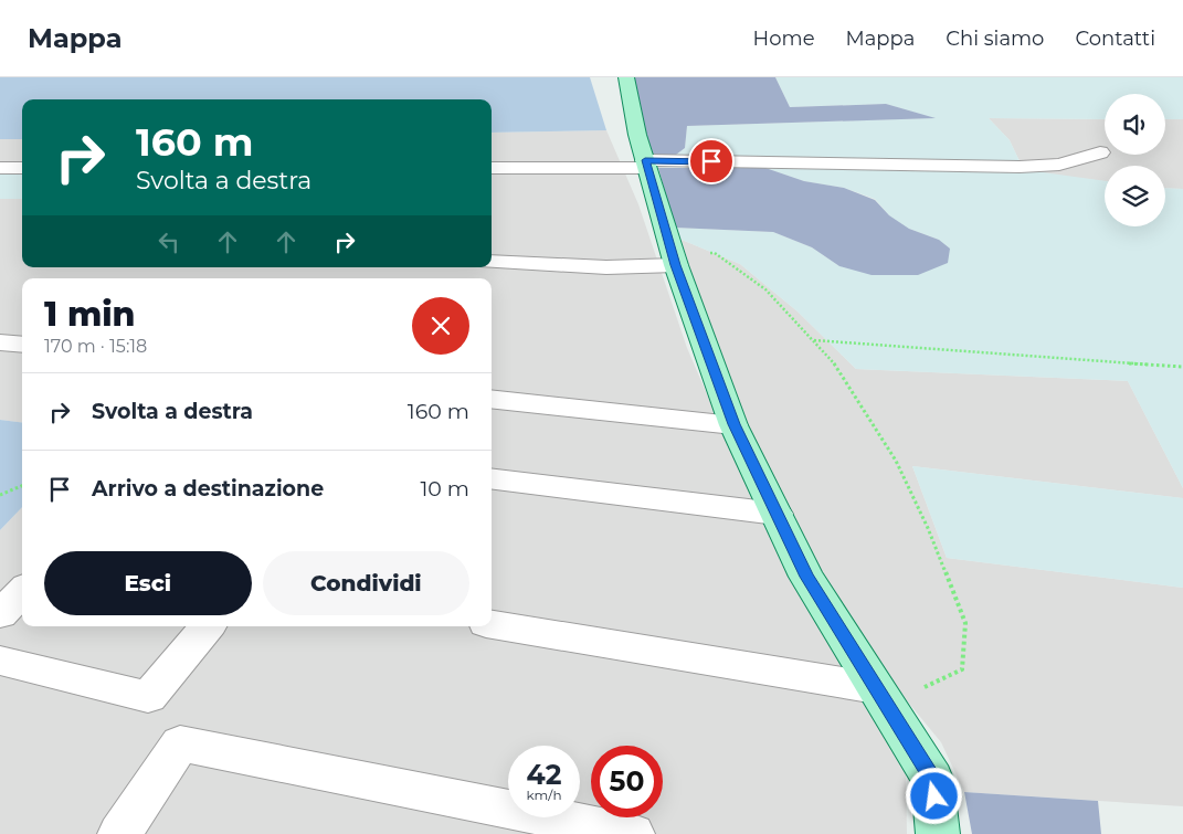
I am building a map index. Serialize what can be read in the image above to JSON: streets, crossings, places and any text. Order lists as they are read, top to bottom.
{
  "page": {
    "header": "Mappa",
    "nav": [
      "Home",
      "Mappa",
      "Chi siamo",
      "Contatti"
    ],
    "turn": ["160 m", "Svolta a destra"],
    "heading": ["1 min", "170 m · 15:18"],
    "list": [
      {
        "name": "Svolta a destra",
        "value": "160 m"
      },
      {
        "name": "Arrivo a destinazione",
        "value": "10 m"
      }
    ],
    "buttons": ["Esci", "Condividi"],
    "speed": "42 km/h",
    "limit": "50"
  }
}
